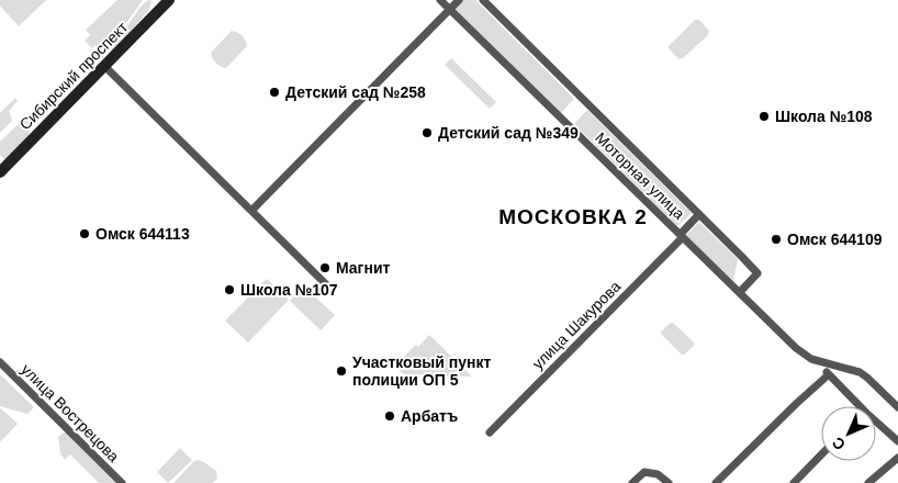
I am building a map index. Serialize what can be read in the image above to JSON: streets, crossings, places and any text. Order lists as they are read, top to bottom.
{
  "streets": {
    "main road": ["Сибирский проспект"],
    "street": ["Моторная улица", "улица Шакурова", "улица Вострецова"]
  },
  "crossings": [
    ["Моторная улица", "улица Шакурова"]
  ],
  "districts": ["МОСКОВКА 2"],
  "places": [
    "Детский сад №258",
    "Школа №108",
    "Детский сад №349",
    "Омск 644113",
    "Омск 644109",
    "Магнит",
    "Школа №107",
    "Участковый пункт полиции ОП 5",
    "Арбатъ"
  ],
  "north": "bottom left"
}
